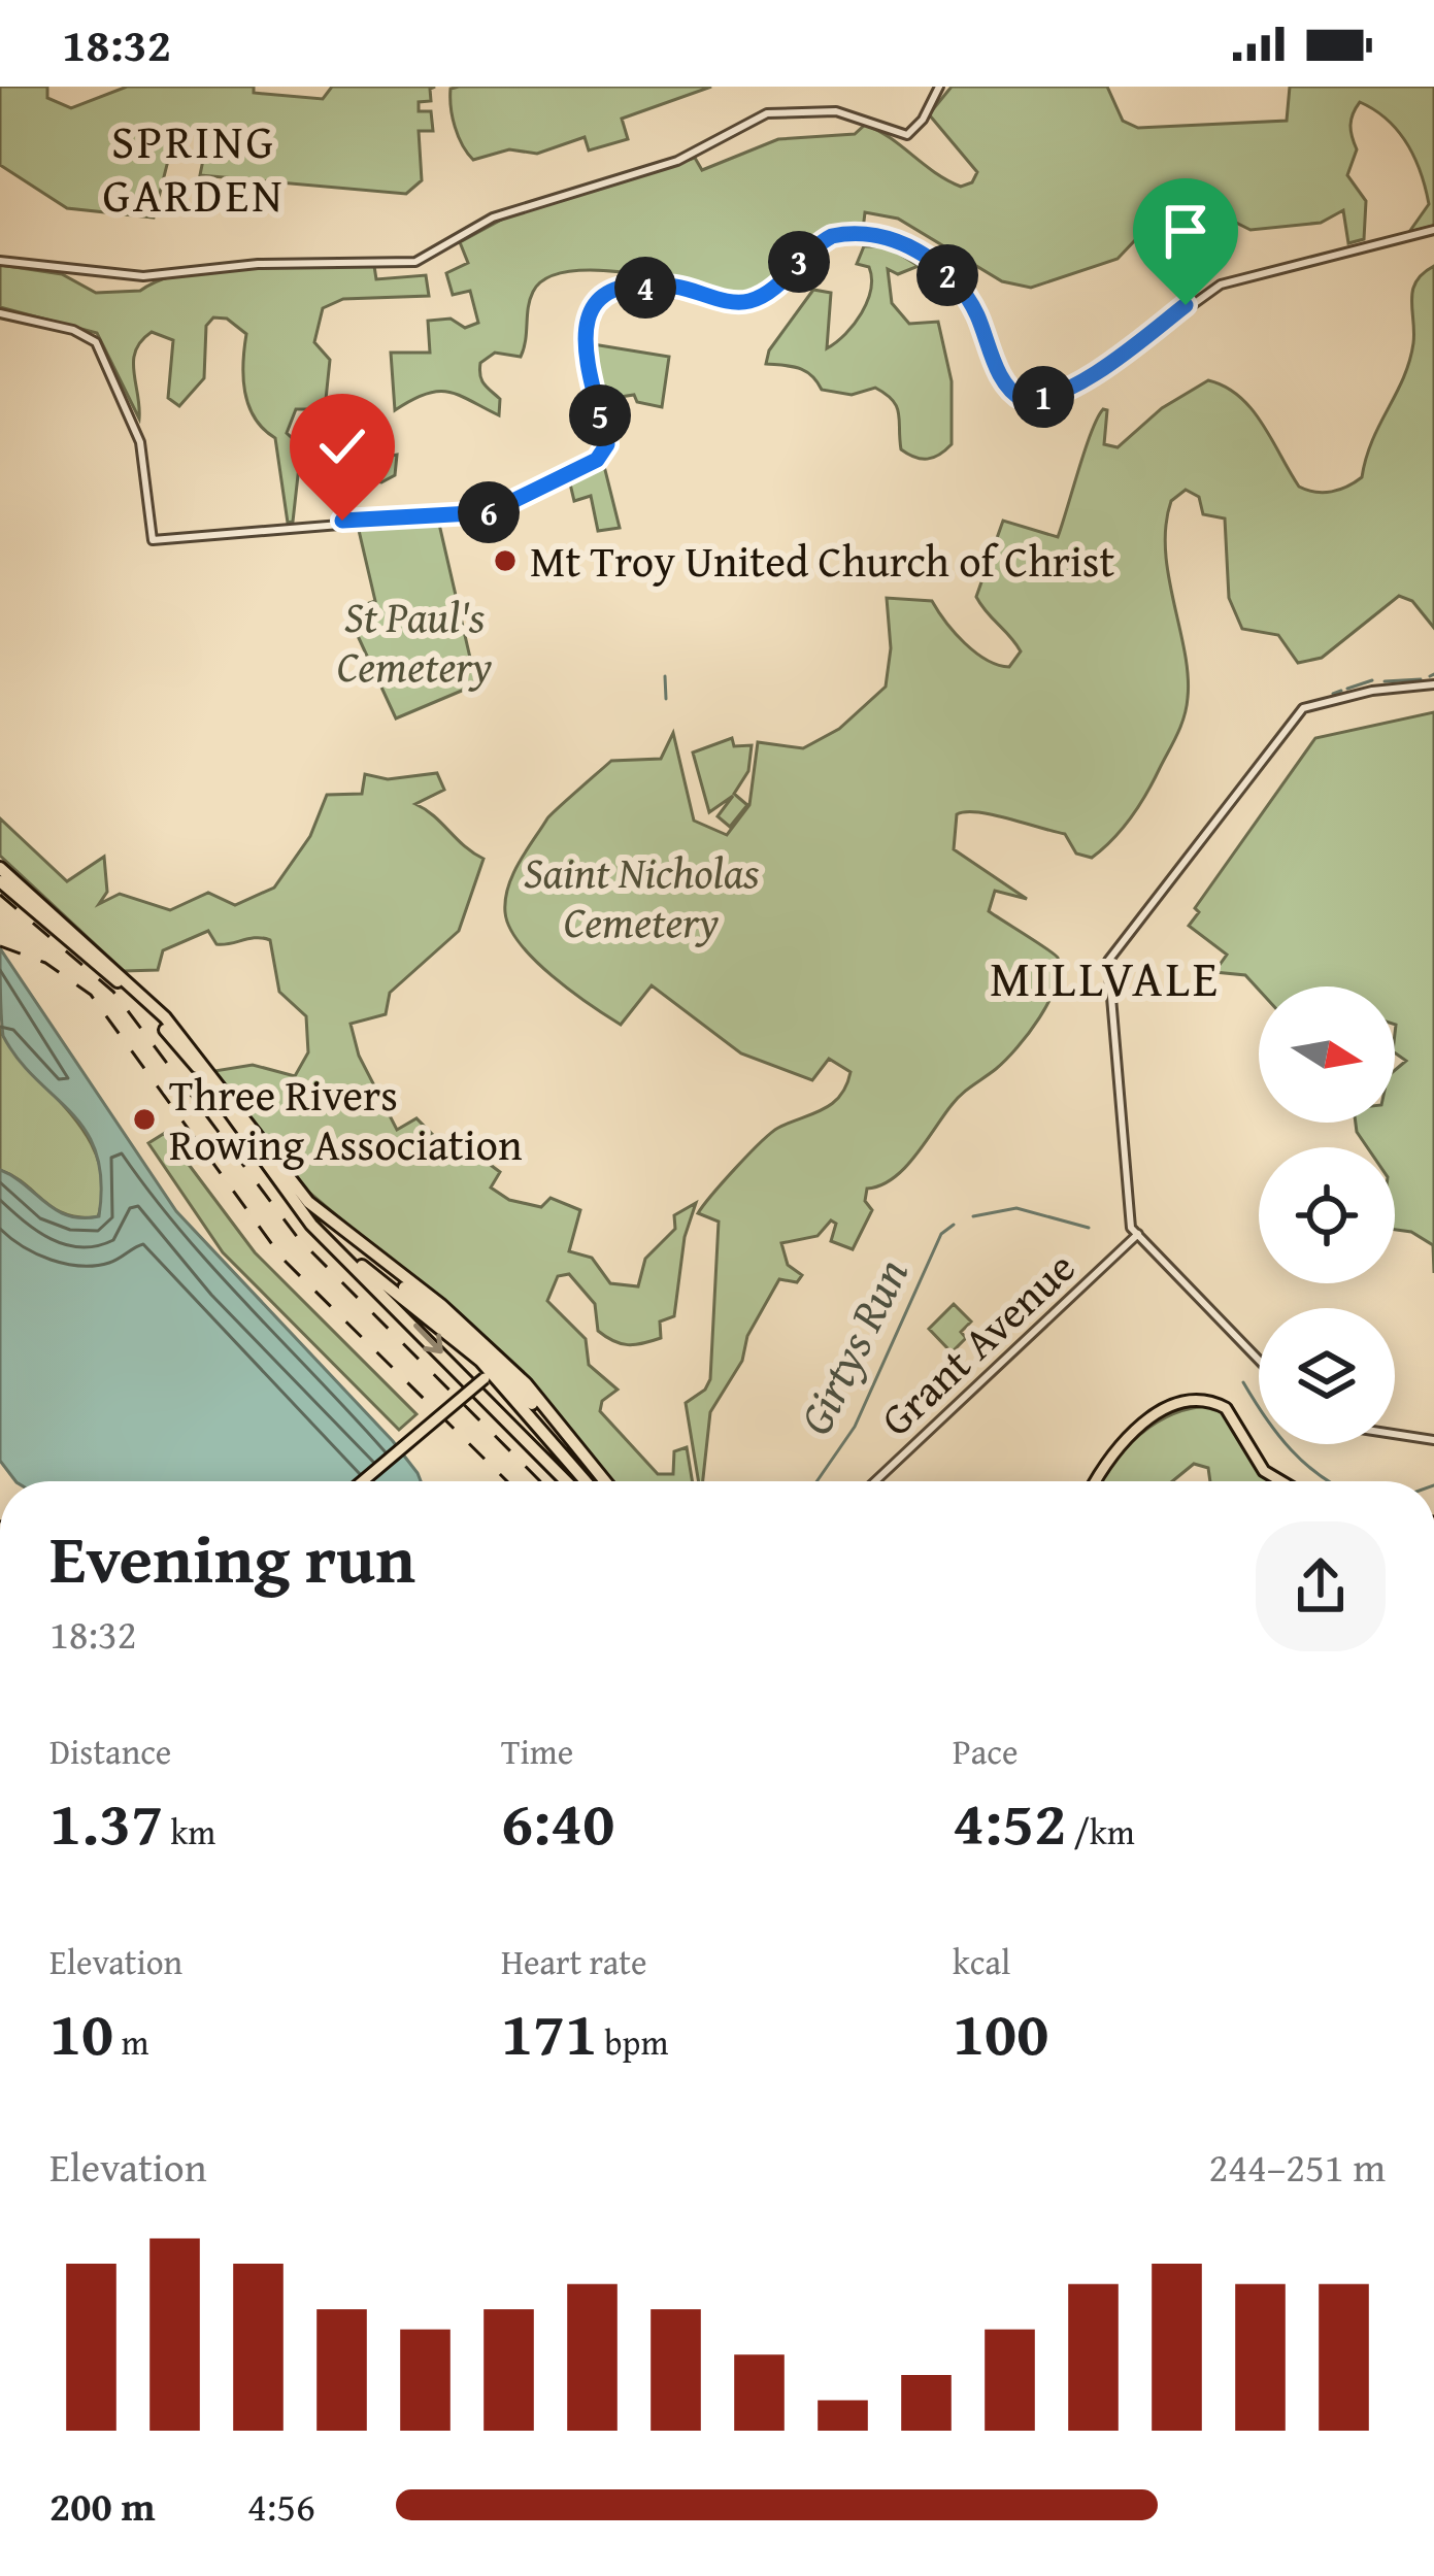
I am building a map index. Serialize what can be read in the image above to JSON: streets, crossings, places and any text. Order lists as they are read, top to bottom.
{
  "streets": {
    "street": ["Grant Avenue"]
  },
  "districts": ["SPRING GARDEN", "MILLVALE"],
  "water": ["Girtys Run"],
  "parks": ["St Paul's Cemetery", "Saint Nicholas Cemetery"],
  "places": ["Mt Troy United Church of Christ", "Three Rivers Rowing Association"],
  "north": "right",
  "page": {
    "status": "18:32",
    "pins": [
      "3",
      "2",
      "4",
      "1",
      "5",
      "6"
    ],
    "heading": ["Evening run", "18:32"],
    "stats": [
      ["Distance", "1.37 km"],
      ["Time", "6:40"],
      ["Pace", "4:52 /km"],
      ["Elevation", "10 m"],
      ["Heart rate", "171 bpm"],
      ["kcal", "100"]
    ],
    "chart": ["Elevation", "244–251 m"],
    "list": [
      {
        "name": "200 m",
        "note": "4:56"
      }
    ]
  }
}
